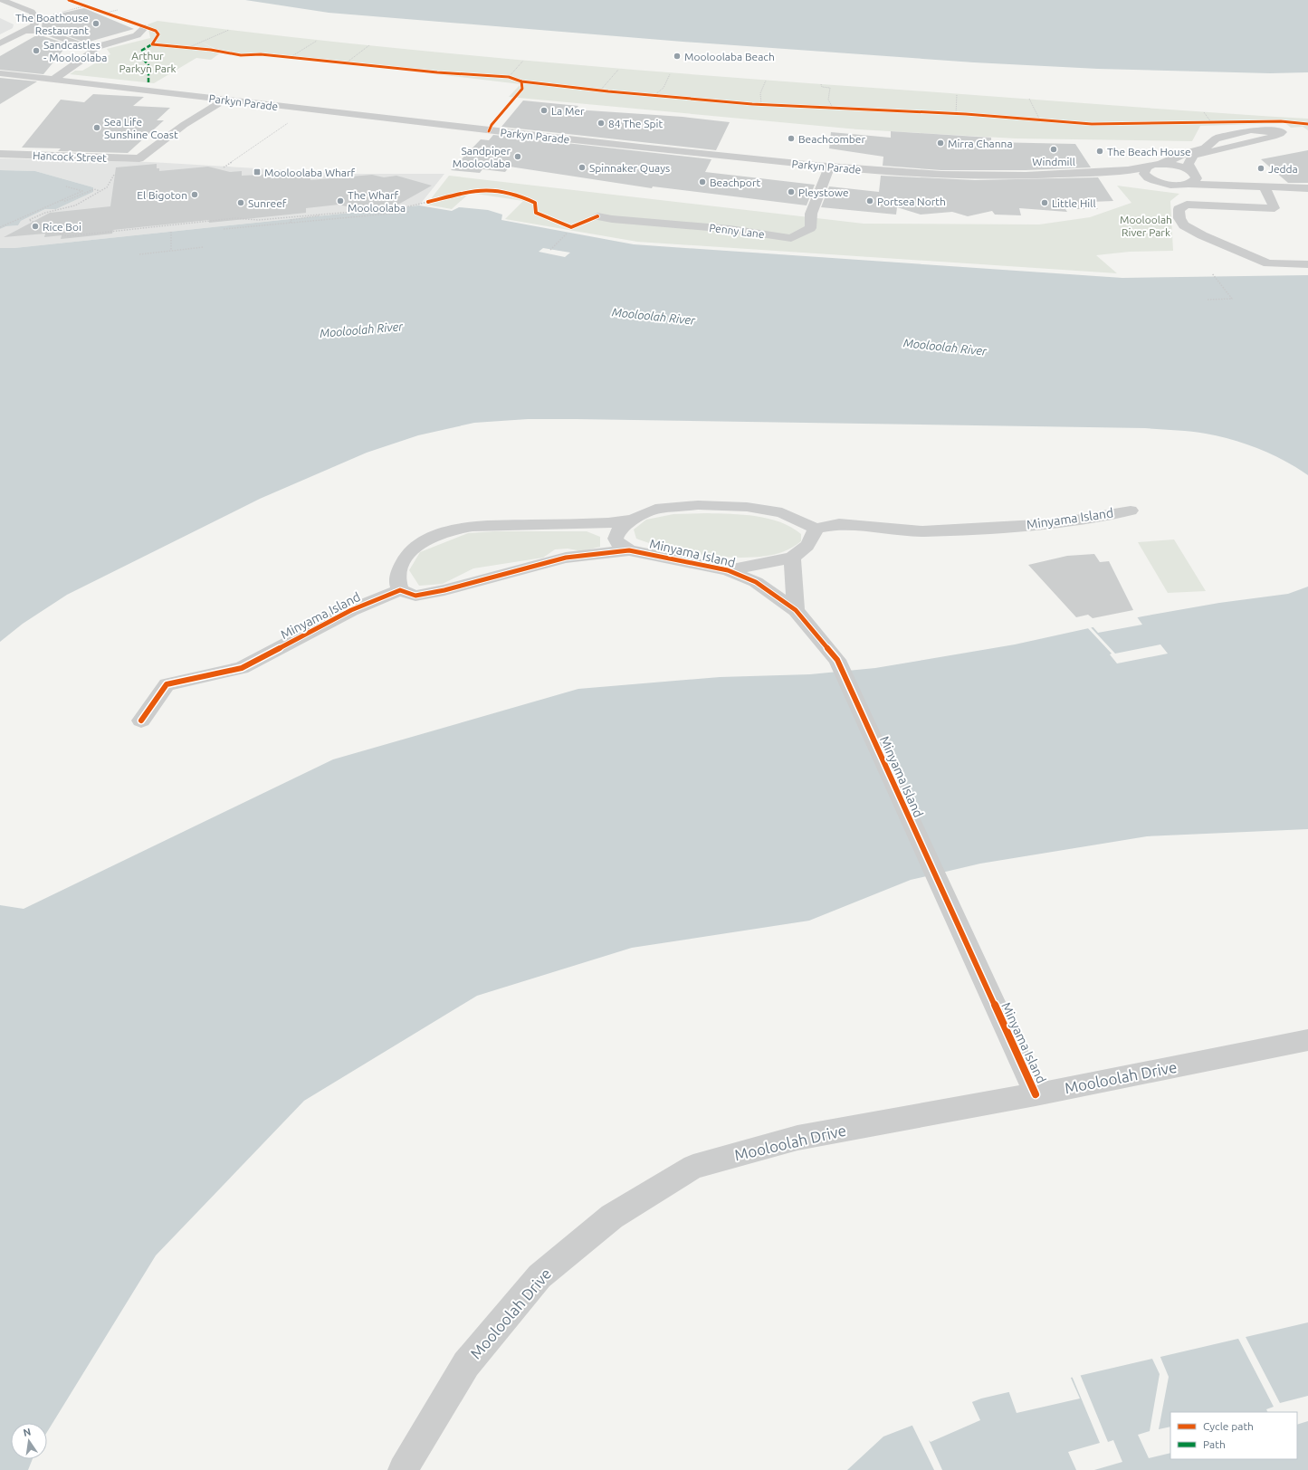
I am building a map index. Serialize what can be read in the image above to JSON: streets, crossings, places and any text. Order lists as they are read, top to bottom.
{
  "streets": {
    "street": [
      "Parkyn Parade",
      "Hancock Street",
      "Penny Lane",
      "Minyama Island",
      "Mooloolah Drive"
    ]
  },
  "crossings": [
    ["Parkyn Parade", "Hancock Street"],
    ["Parkyn Parade", "Penny Lane"],
    ["Minyama Island", "Mooloolah Drive"]
  ],
  "water": ["Mooloolah River"],
  "parks": ["Arthur Parkyn Park", "Mooloolah River Park"],
  "places": {
    "other": [
      "The Boathouse Restaurant",
      "Sandcastles - Mooloolaba",
      "Mooloolaba Beach",
      "La Mer",
      "84 The Spit",
      "Sea Life Sunshine Coast",
      "Beachcomber",
      "Mirra Channa",
      "Windmill",
      "The Beach House",
      "Sandpiper Mooloolaba",
      "Spinnaker Quays",
      "Jedda",
      "Beachport",
      "Pleystowe",
      "El Bigoton",
      "The Wharf Mooloolaba",
      "Portsea North",
      "Sunreef",
      "Little Hill",
      "Rice Boi"
    ],
    "transit": ["Mooloolaba Wharf"]
  },
  "legend": ["Cycle path", "Path"],
  "north": "top"
}
